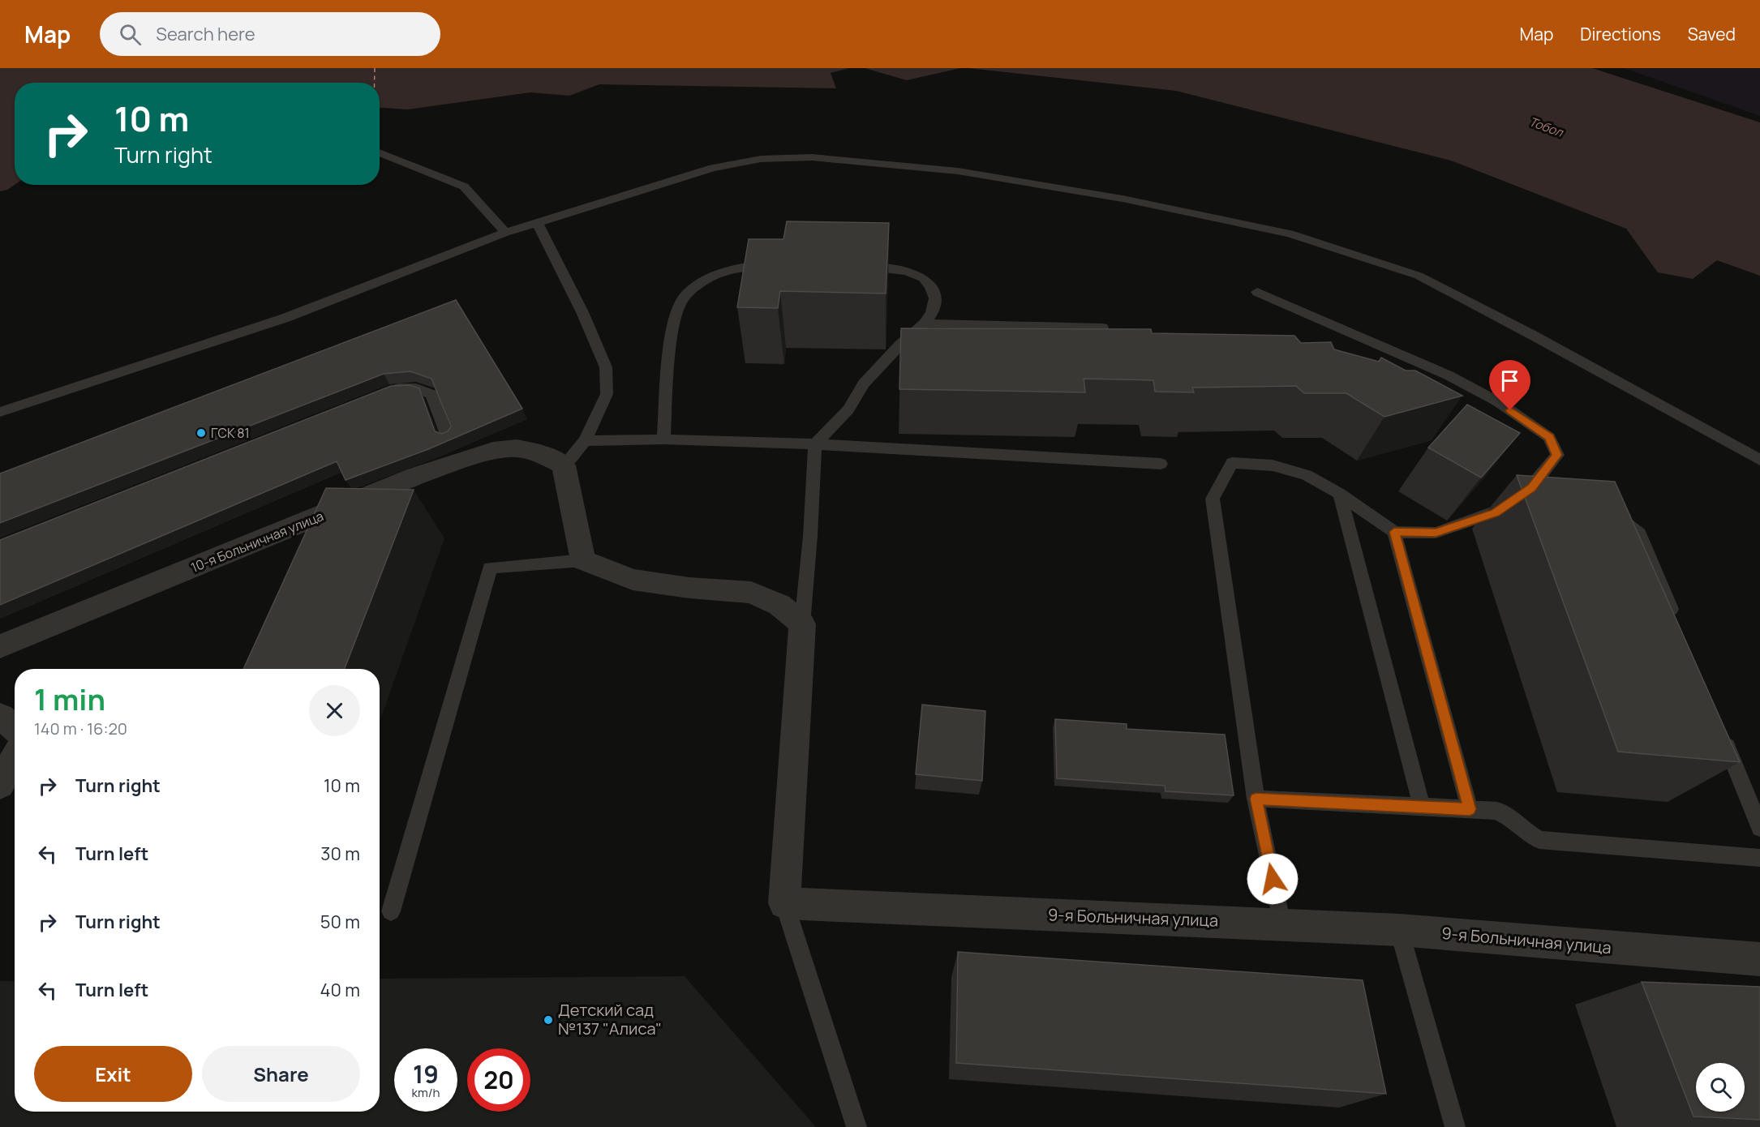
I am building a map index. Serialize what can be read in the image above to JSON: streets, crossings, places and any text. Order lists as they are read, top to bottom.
{
  "streets": {
    "street": ["10-я Больничная улица", "9-я Больничная улица"]
  },
  "water": ["Тобол"],
  "places": ["ГСК 81", "Детский сад №137 \"Алиса\""],
  "page": {
    "header": "Map",
    "search": "Search here",
    "nav": ["Map", "Directions", "Saved"],
    "turn": ["10 m", "Turn right"],
    "heading": ["1 min", "140 m · 16:20"],
    "list": [
      {
        "name": "Turn right",
        "value": "10 m"
      },
      {
        "name": "Turn left",
        "value": "30 m"
      },
      {
        "name": "Turn right",
        "value": "50 m"
      },
      {
        "name": "Turn left",
        "value": "40 m"
      }
    ],
    "buttons": ["Exit", "Share"],
    "speed": "19 km/h",
    "limit": "20"
  }
}
